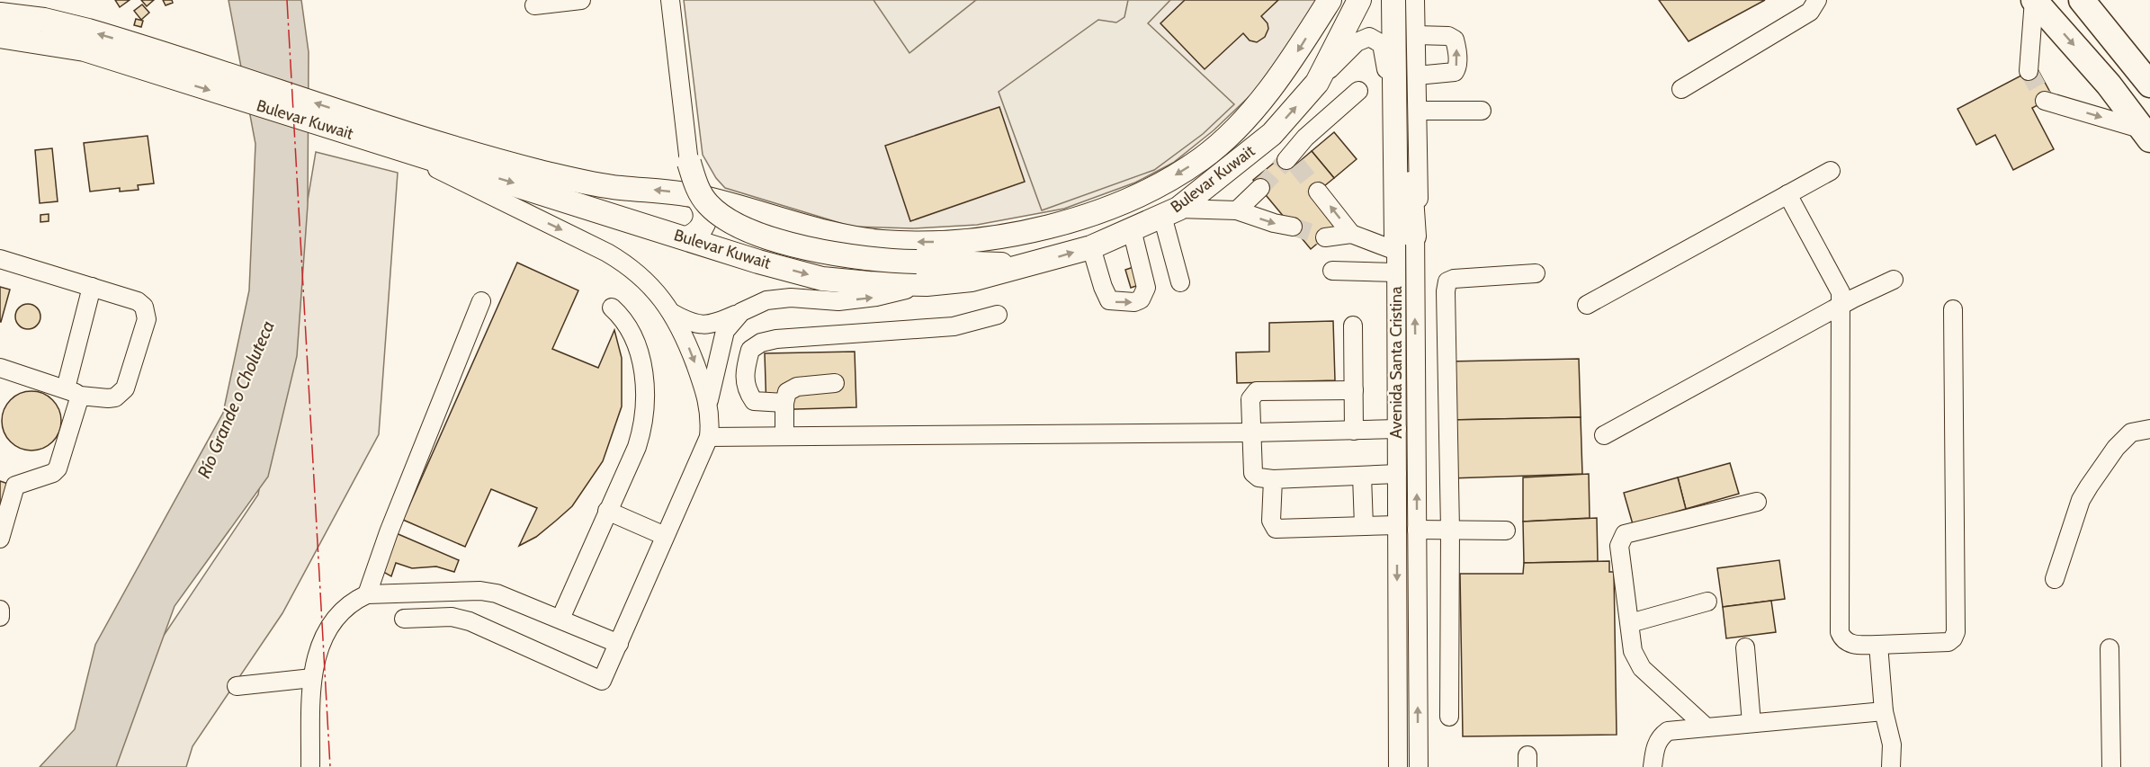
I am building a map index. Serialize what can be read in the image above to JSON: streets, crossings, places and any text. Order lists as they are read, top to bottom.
{
  "streets": {
    "main road": ["Bulevar Kuwait"],
    "street": ["Avenida Santa Cristina"]
  },
  "crossings": [
    ["Bulevar Kuwait", "Avenida Santa Cristina"]
  ],
  "water": ["Río Grande o Choluteca"]
}
